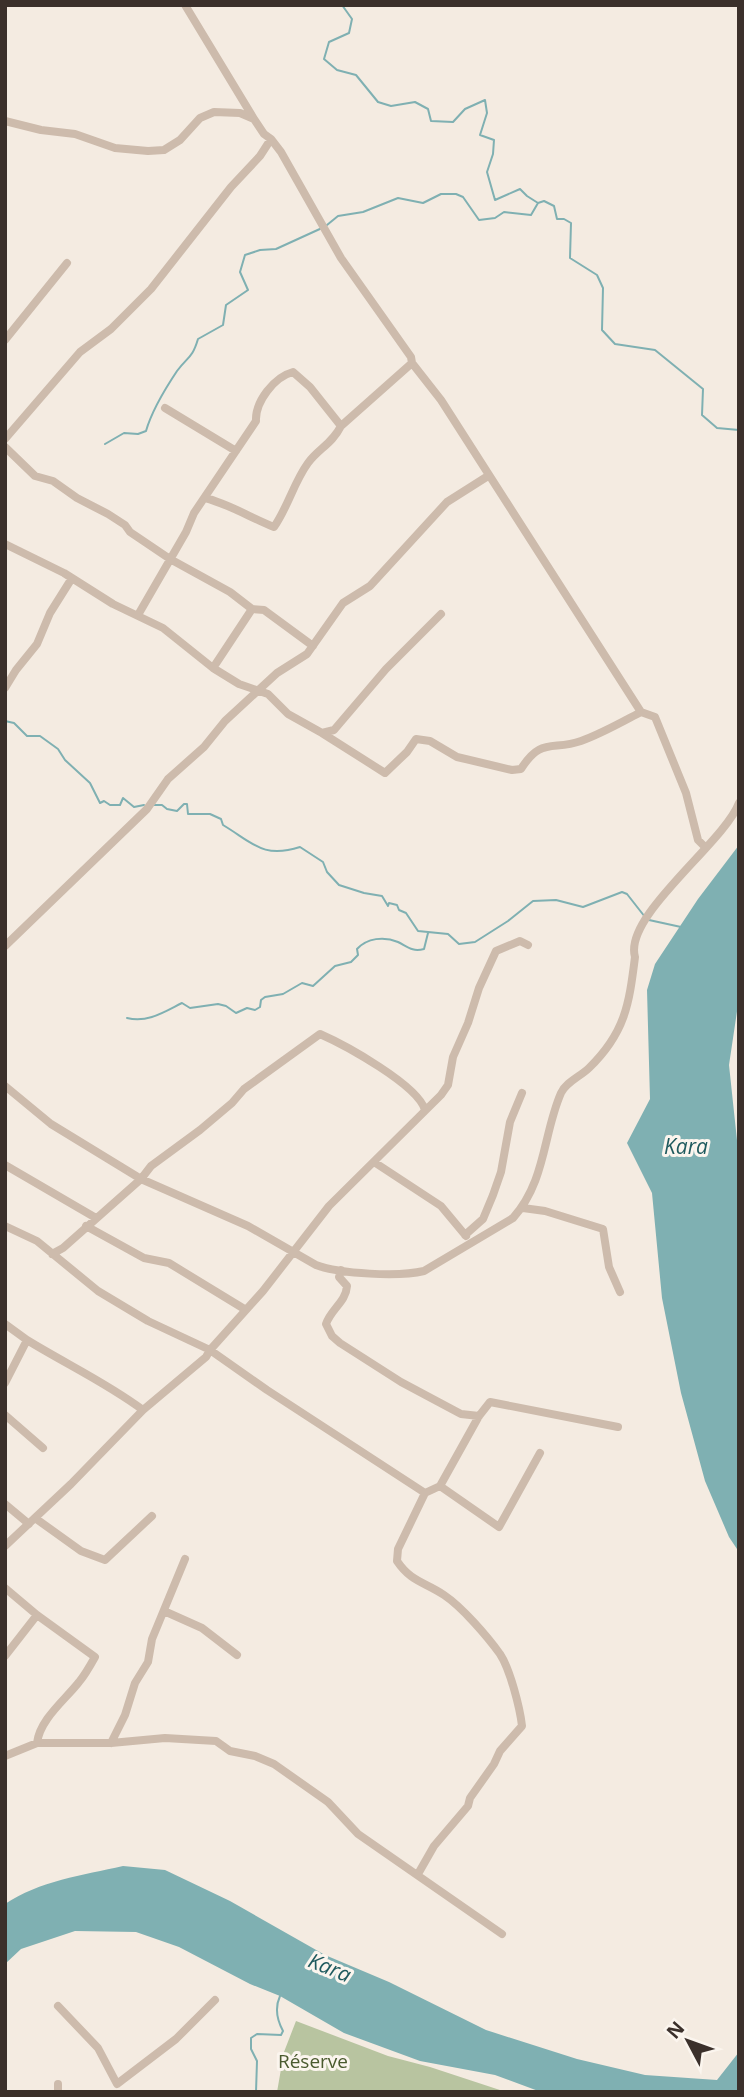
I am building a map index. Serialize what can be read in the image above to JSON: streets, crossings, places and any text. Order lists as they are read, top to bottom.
{
  "water": ["Kara"],
  "parks": ["Réserve"],
  "north": "top left"
}
